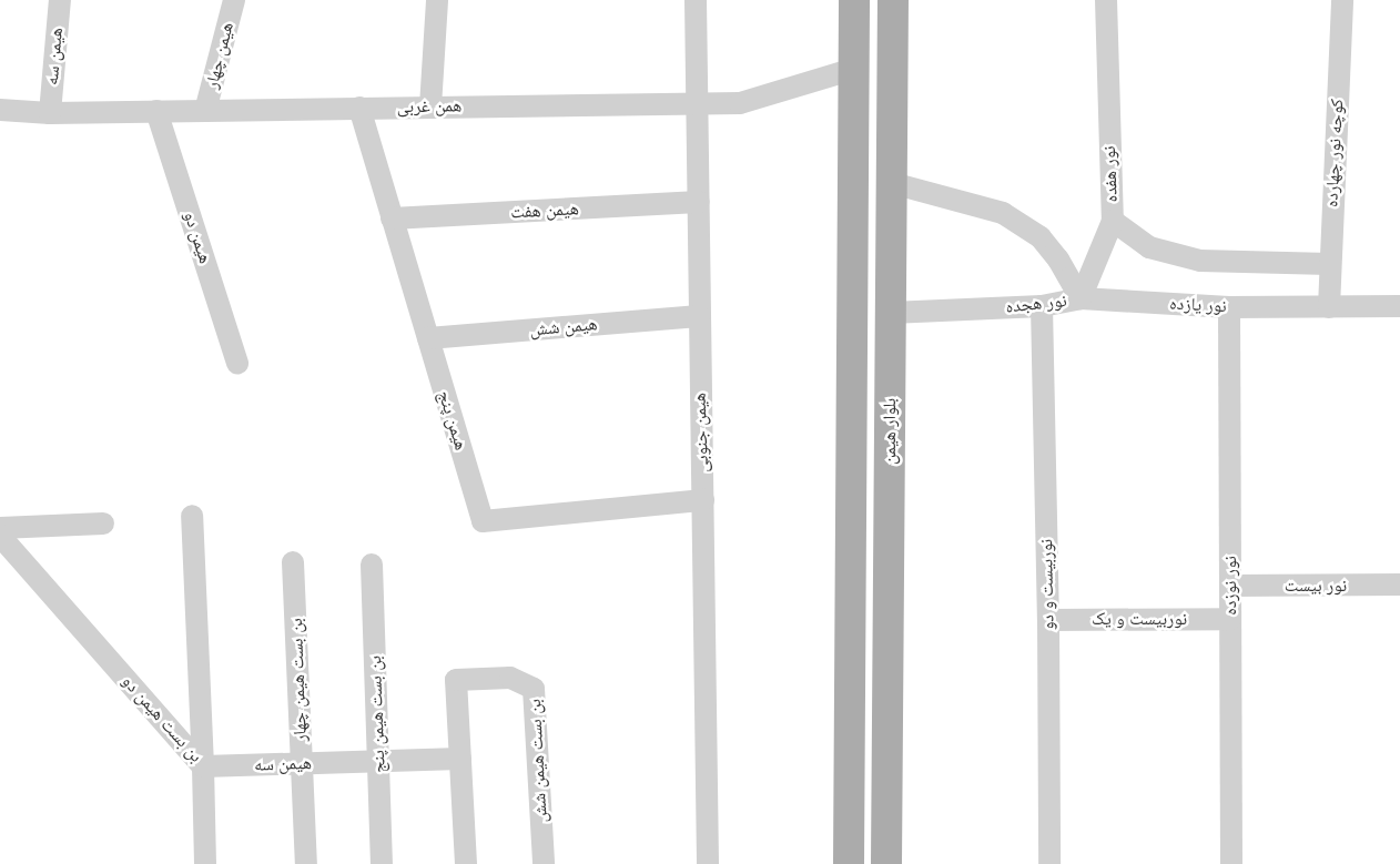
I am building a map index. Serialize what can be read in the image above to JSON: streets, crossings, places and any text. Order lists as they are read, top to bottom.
{
  "streets": {
    "main road": ["بلوار هیمن"],
    "street": [
      "هیمن چهار",
      "هیمن سه",
      "همن غربی",
      "کوچه نور چهارده",
      "نور هفده",
      "هیمن هفت",
      "هیمن دو",
      "نور هجده",
      "نور یازده",
      "هیمن شش",
      "هیمن پنج",
      "هیمن جنوبی",
      "نوربیست و دو",
      "نور نوزده",
      "نور بیست",
      "نوربیست و یک",
      "بن بست هیمن چهار",
      "بن بست هیمن پنج",
      "بن بست هیمن دو",
      "بن بست هیمن شش"
    ]
  },
  "crossings": [
    ["هیمن چهار", "همن غربی"],
    ["هیمن سه", "همن غربی"],
    ["هیمن سه", "بن بست هیمن چهار"],
    ["هیمن سه", "بن بست هیمن پنج"],
    ["هیمن سه", "بن بست هیمن دو"],
    ["هیمن سه", "بن بست هیمن شش"],
    ["همن غربی", "هیمن دو"],
    ["همن غربی", "هیمن پنج"],
    ["همن غربی", "هیمن جنوبی"],
    ["کوچه نور چهارده", "نور هفده"],
    ["کوچه نور چهارده", "نور یازده"],
    ["هیمن هفت", "هیمن پنج"],
    ["هیمن هفت", "هیمن جنوبی"],
    ["نور هجده", "نور یازده"],
    ["نور هجده", "بلوار هیمن"],
    ["نور هجده", "نوربیست و دو"],
    ["نور یازده", "نور نوزده"],
    ["هیمن شش", "هیمن پنج"],
    ["هیمن شش", "هیمن جنوبی"],
    ["هیمن پنج", "هیمن جنوبی"],
    ["نوربیست و دو", "نوربیست و یک"],
    ["نور نوزده", "نور بیست"],
    ["نور نوزده", "نوربیست و یک"]
  ]
}
